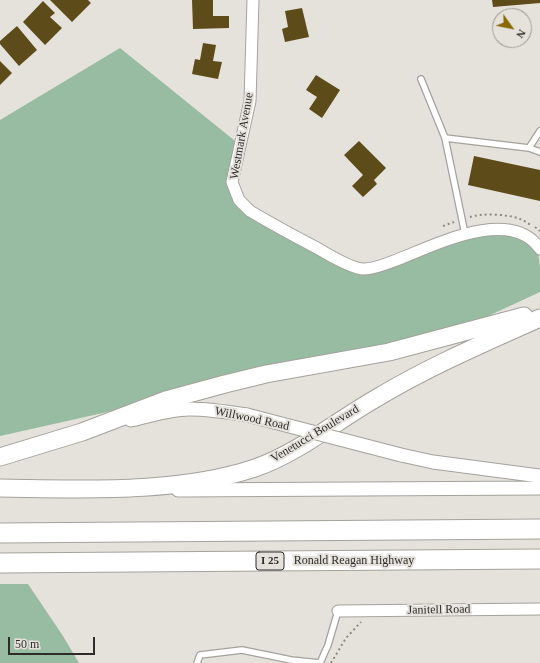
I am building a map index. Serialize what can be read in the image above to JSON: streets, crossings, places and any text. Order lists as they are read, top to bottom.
{
  "streets": {
    "highway": ["I 25", "Ronald Reagan Highway"],
    "main road": ["Venetucci Boulevard"],
    "street": ["Westmark Avenue", "Willwood Road", "Janitell Road"]
  },
  "scale_bar": "50 m",
  "north": "bottom right"
}
